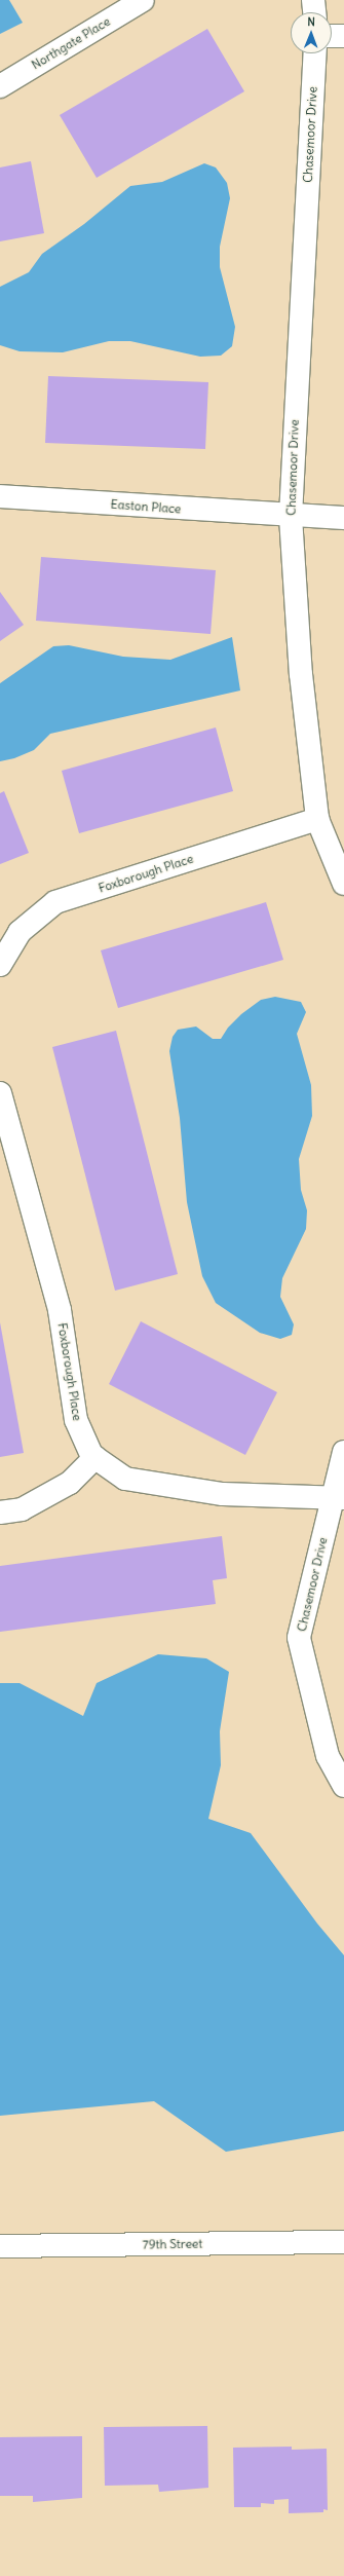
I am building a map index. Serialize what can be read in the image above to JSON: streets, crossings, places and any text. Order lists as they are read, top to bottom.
{
  "streets": {
    "street": [
      "Northgate Place",
      "Chasemoor Drive",
      "Easton Place",
      "Foxborough Place",
      "79th Street"
    ]
  },
  "crossings": [
    ["Chasemoor Drive", "Easton Place"],
    ["Chasemoor Drive", "Foxborough Place"]
  ],
  "north": "top"
}
